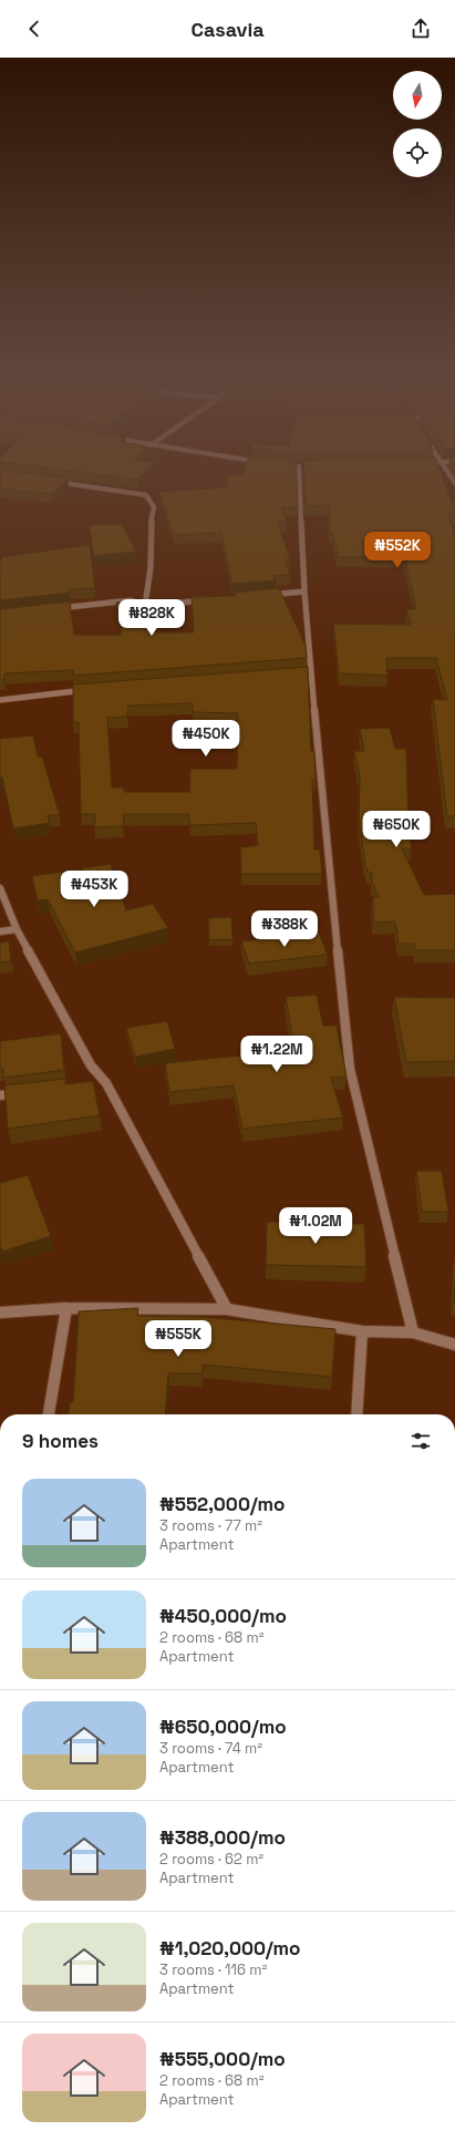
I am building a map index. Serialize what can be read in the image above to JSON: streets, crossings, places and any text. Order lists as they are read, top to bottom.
{
  "north": "bottom",
  "page": {
    "header": "Casavia",
    "price": [
      "₦552K",
      "₦828K",
      "₦450K",
      "₦650K",
      "₦453K",
      "₦388K",
      "₦1.22M",
      "₦1.02M",
      "₦555K"
    ],
    "heading": "9 homes",
    "list": [
      {
        "name": "₦552,000/mo",
        "note": "3 rooms · 77 m² · Apartment"
      },
      {
        "name": "₦450,000/mo",
        "note": "2 rooms · 68 m² · Apartment"
      },
      {
        "name": "₦650,000/mo",
        "note": "3 rooms · 74 m² · Apartment"
      },
      {
        "name": "₦388,000/mo",
        "note": "2 rooms · 62 m² · Apartment"
      },
      {
        "name": "₦1,020,000/mo",
        "note": "3 rooms · 116 m² · Apartment"
      },
      {
        "name": "₦555,000/mo",
        "note": "2 rooms · 68 m² · Apartment"
      }
    ]
  }
}
